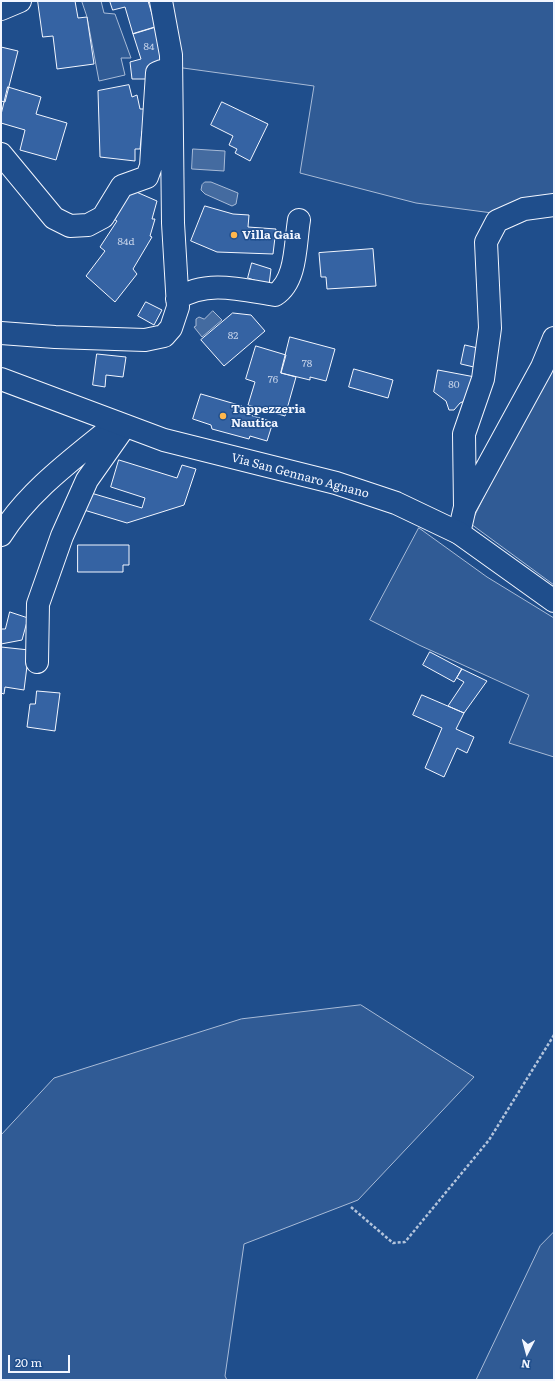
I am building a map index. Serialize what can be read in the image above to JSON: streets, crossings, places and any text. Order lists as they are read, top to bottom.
{
  "streets": {
    "street": ["Via San Gennaro Agnano"]
  },
  "places": ["Villa Gaia", "Tappezzeria Nautica"],
  "house_numbers": [
    "84",
    "84d",
    "82",
    "78",
    "76",
    "80"
  ],
  "scale_bar": "20 m",
  "north": "bottom"
}
